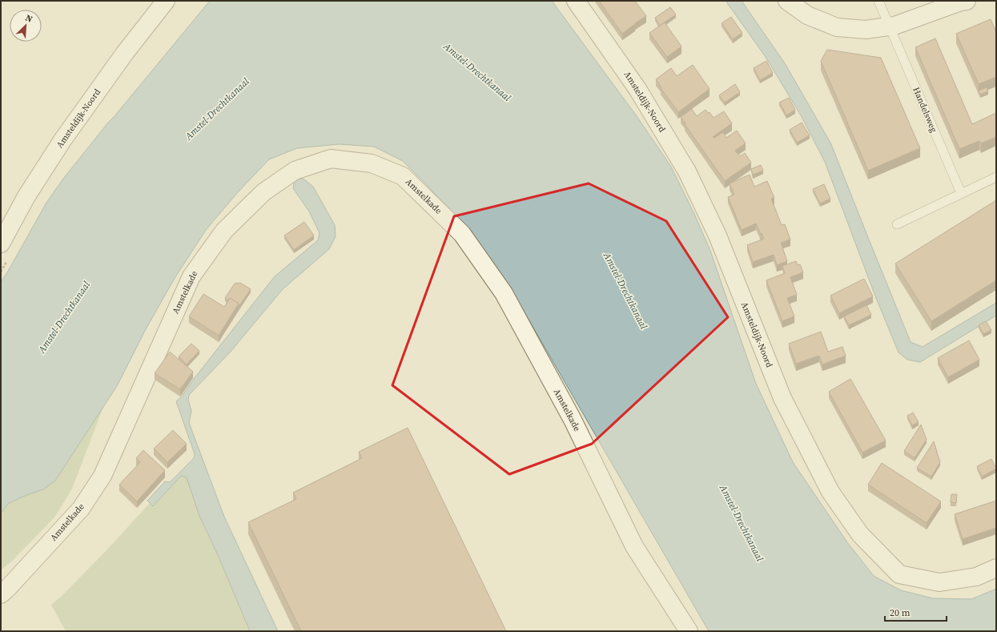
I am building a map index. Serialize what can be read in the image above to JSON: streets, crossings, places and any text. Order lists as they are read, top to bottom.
{
  "streets": {
    "street": ["Amsteldijk-Noord", "Amstelkade"],
    "lane": ["Handelsweg"]
  },
  "water": ["Amstel-Drechtkanaal"],
  "scale_bar": "20 m",
  "north": "top right"
}
